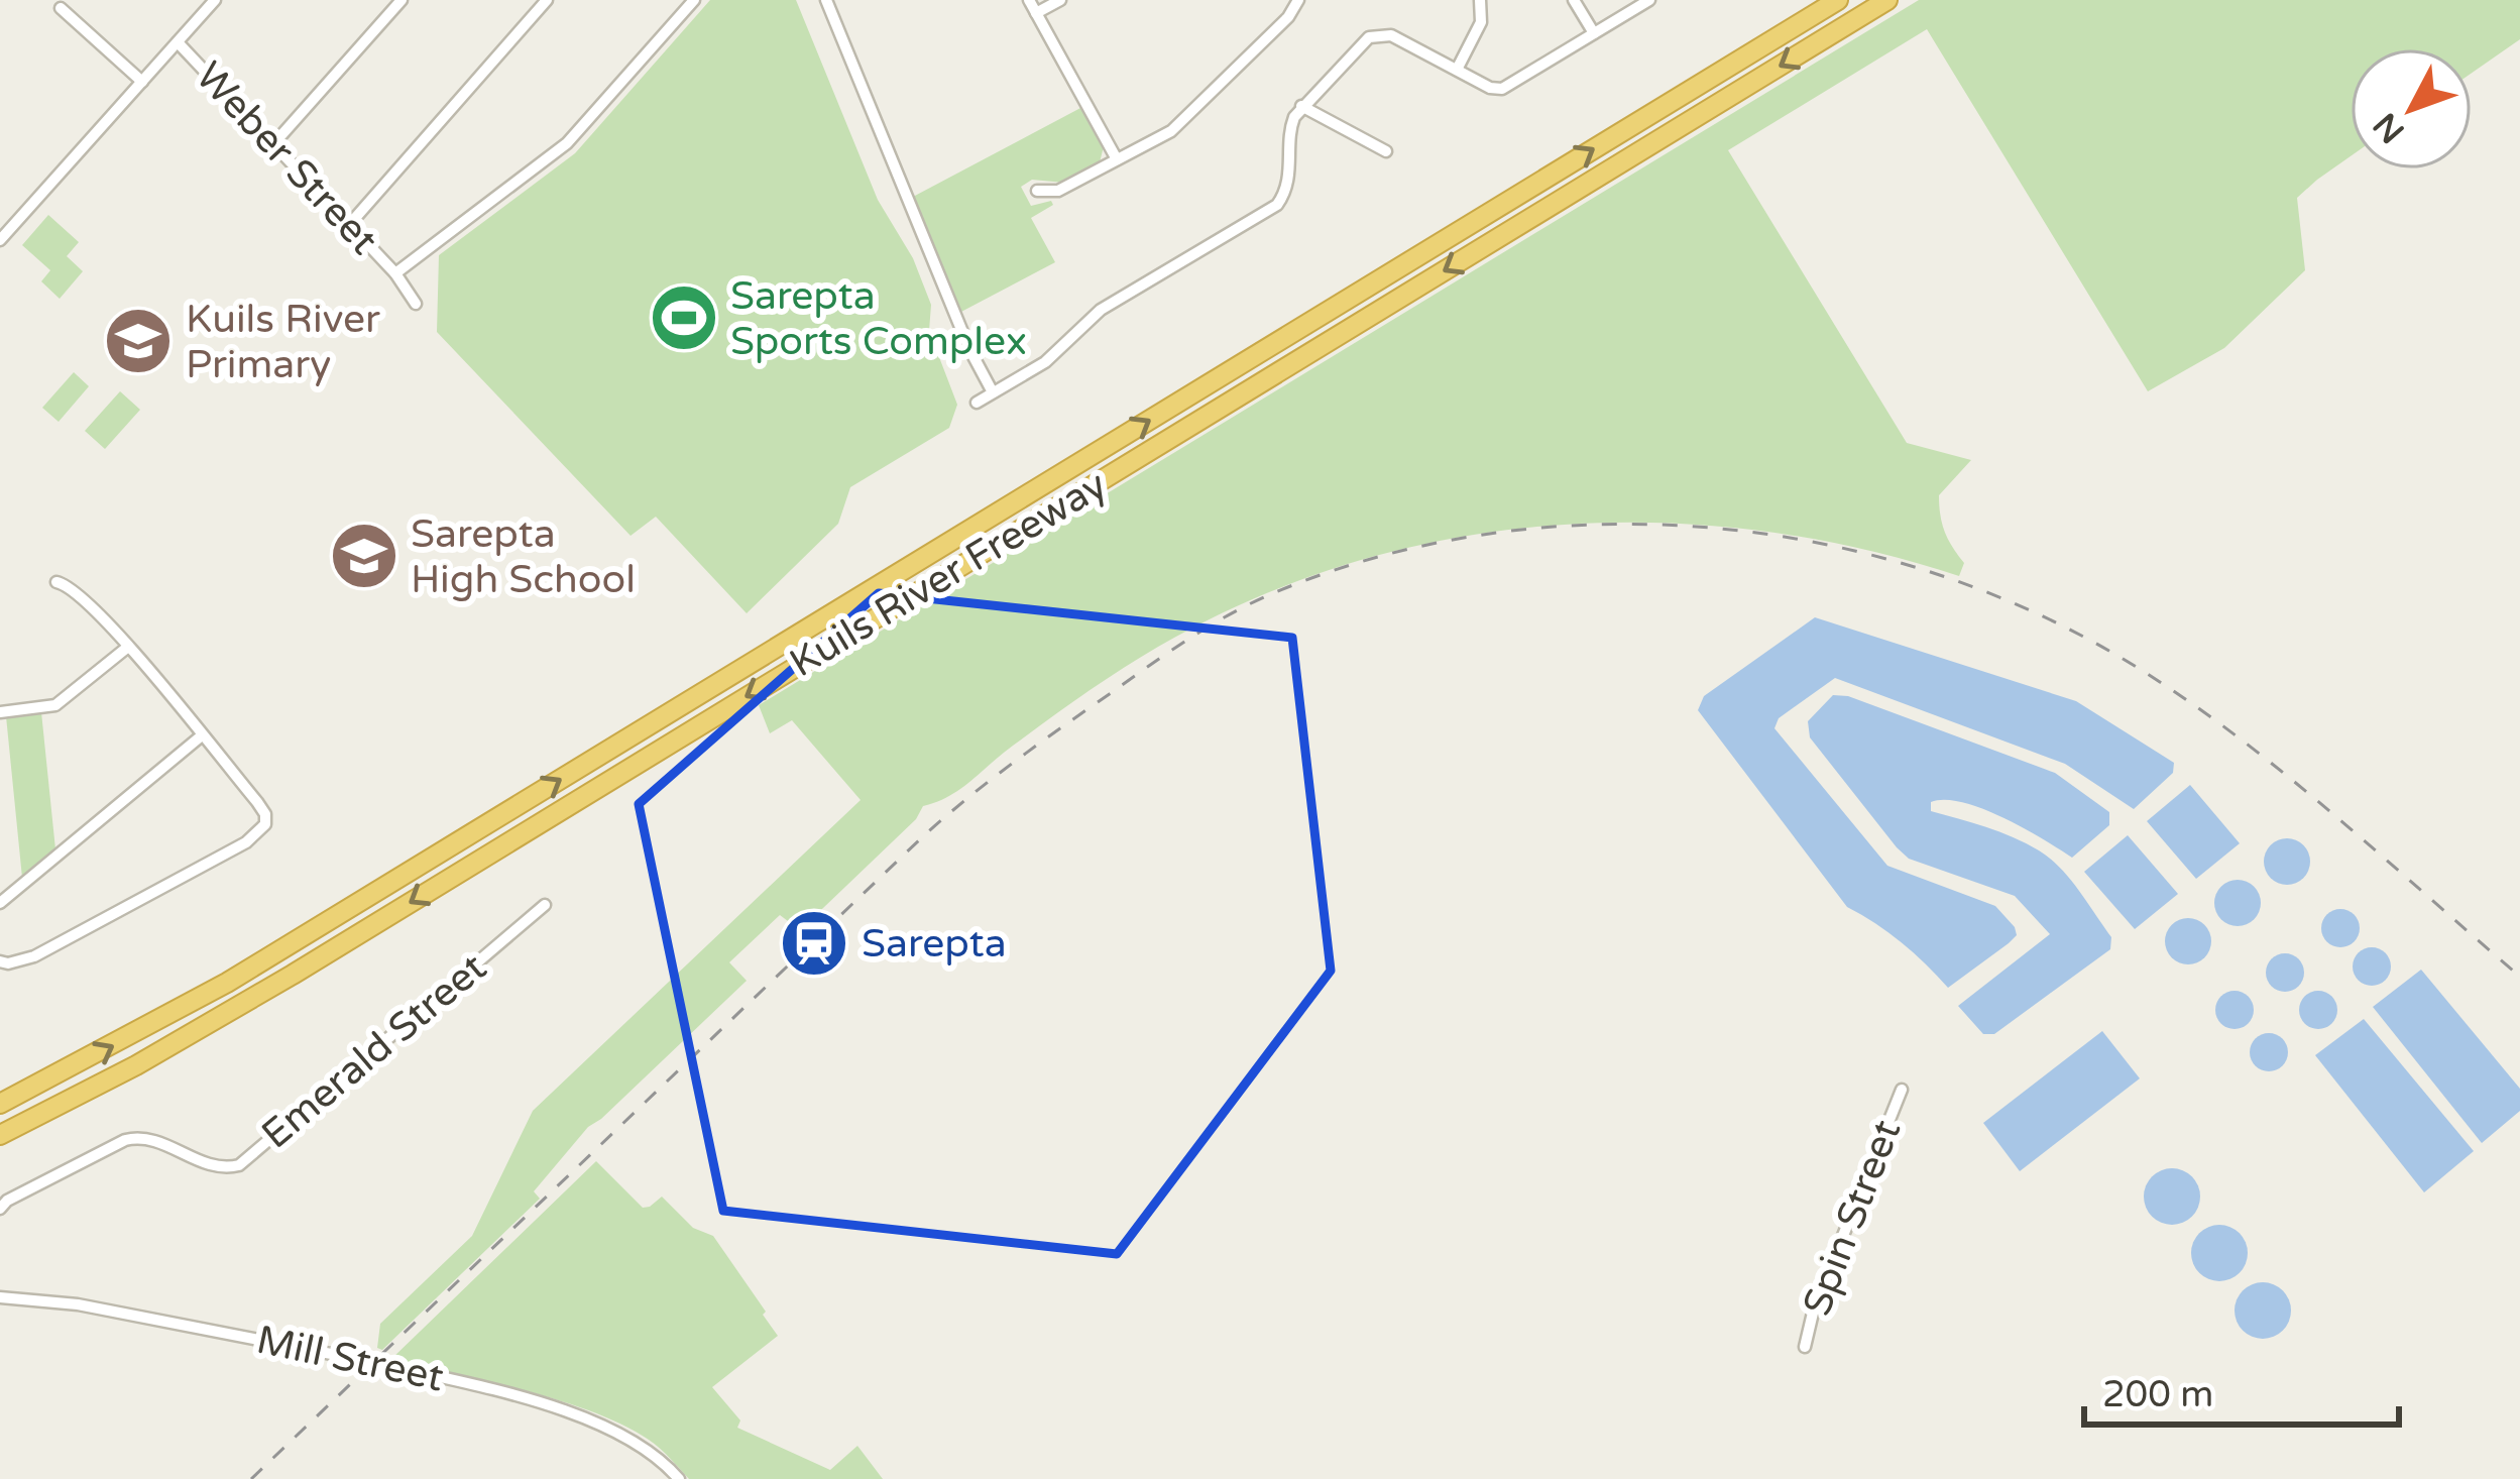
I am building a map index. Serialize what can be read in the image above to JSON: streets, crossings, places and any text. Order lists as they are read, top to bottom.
{
  "streets": {
    "highway": ["Kuils River Freeway"],
    "street": [
      "Weber Street",
      "Emerald Street",
      "Spin Street",
      "Mill Street"
    ]
  },
  "places": {
    "sports": ["Sarepta Sports Complex"],
    "school or university": ["Kuils River Primary", "Sarepta High School"],
    "station": ["Sarepta"]
  },
  "scale_bar": "200 m",
  "north": "bottom left"
}
